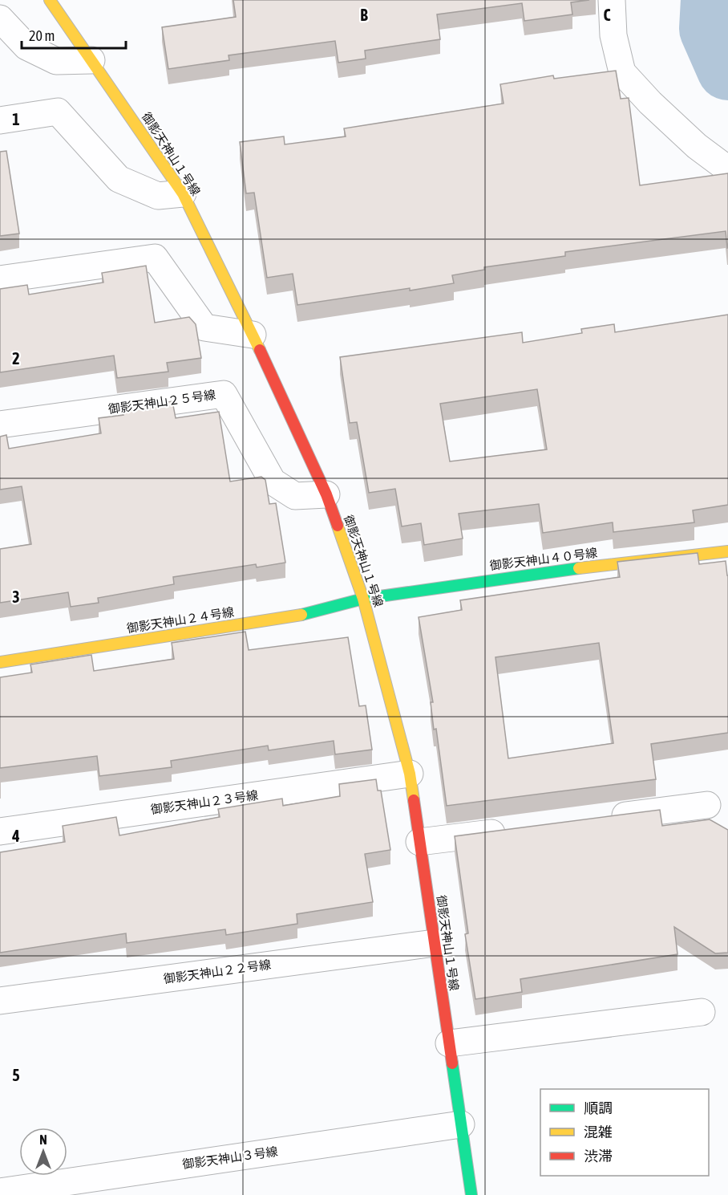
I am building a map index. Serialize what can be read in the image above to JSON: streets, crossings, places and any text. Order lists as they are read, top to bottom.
{
  "streets": {
    "street": [
      "御影天神山１号線",
      "御影天神山２５号線",
      "御影天神山４０号線",
      "御影天神山２４号線",
      "御影天神山２３号線",
      "御影天神山２２号線",
      "御影天神山３号線"
    ]
  },
  "crossings": [
    ["御影天神山１号線", "御影天神山２５号線"],
    ["御影天神山１号線", "御影天神山４０号線"],
    ["御影天神山１号線", "御影天神山２４号線"],
    ["御影天神山１号線", "御影天神山２３号線"],
    ["御影天神山１号線", "御影天神山２２号線"],
    ["御影天神山１号線", "御影天神山３号線"],
    ["御影天神山４０号線", "御影天神山２４号線"]
  ],
  "legend": ["順調", "混雑", "渋滞"],
  "scale_bar": "20 m",
  "north": "top",
  "grid": {
    "columns": ["B", "C"],
    "rows": [
      "1",
      "2",
      "3",
      "4",
      "5"
    ]
  }
}
